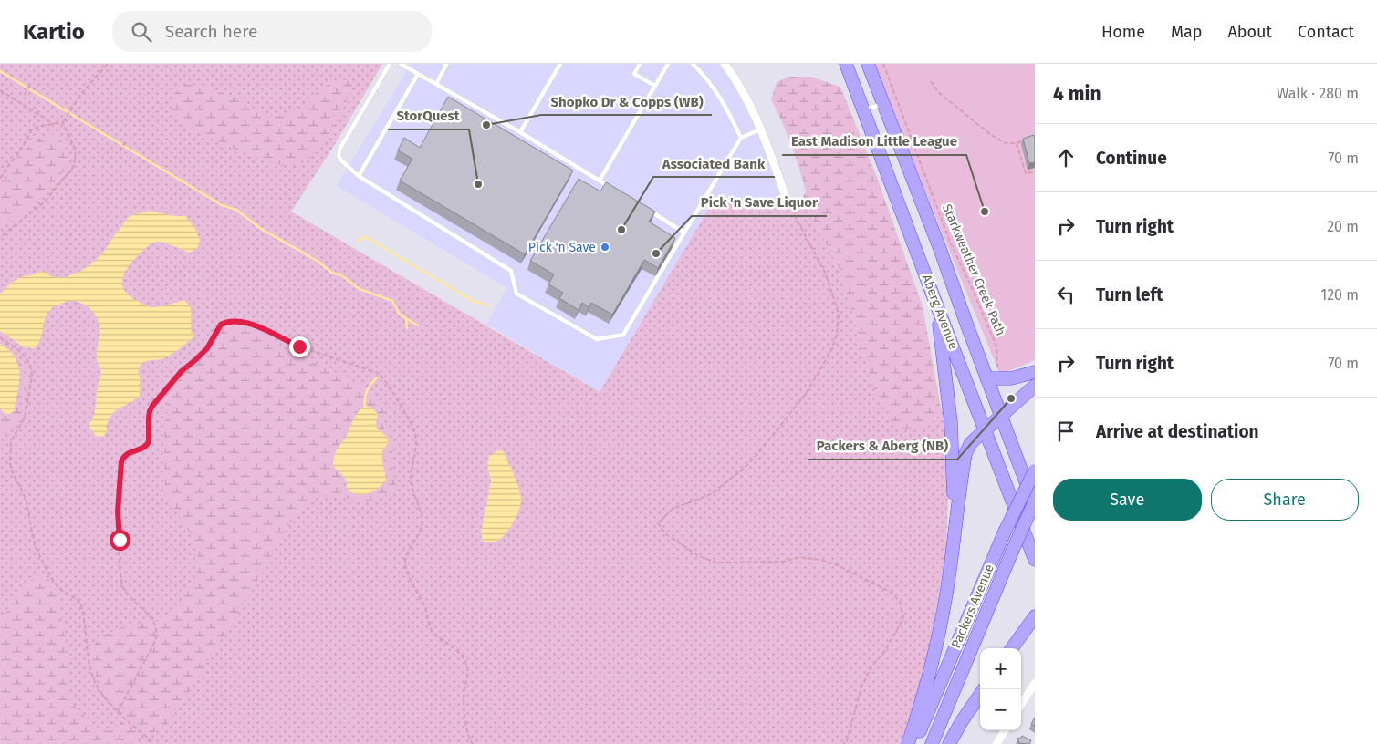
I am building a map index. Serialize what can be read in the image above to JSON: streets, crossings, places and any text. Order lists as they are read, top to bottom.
{
  "streets": {
    "main road": ["Aberg Avenue", "Packers Avenue"],
    "path": ["Starkweather Creek Path"]
  },
  "crossings": [
    ["Starkweather Creek Path", "Aberg Avenue"]
  ],
  "places": [
    "Shopko Dr & Copps (WB)",
    "StorQuest",
    "East Madison Little League",
    "Associated Bank",
    "Pick 'n Save",
    "Pick 'n Save Liquor",
    "Packers & Aberg (NB)"
  ],
  "page": {
    "header": "Kartio",
    "search": "Search here",
    "nav": [
      "Home",
      "Map",
      "About",
      "Contact"
    ],
    "heading": ["4 min", "Walk · 280 m"],
    "list": [
      ["Continue", "70 m"],
      ["Turn right", "20 m"],
      ["Turn left", "120 m"],
      ["Turn right", "70 m"],
      "Arrive at destination"
    ],
    "buttons": ["Save", "Share"],
    "map_buttons": ["+", "−"]
  }
}
